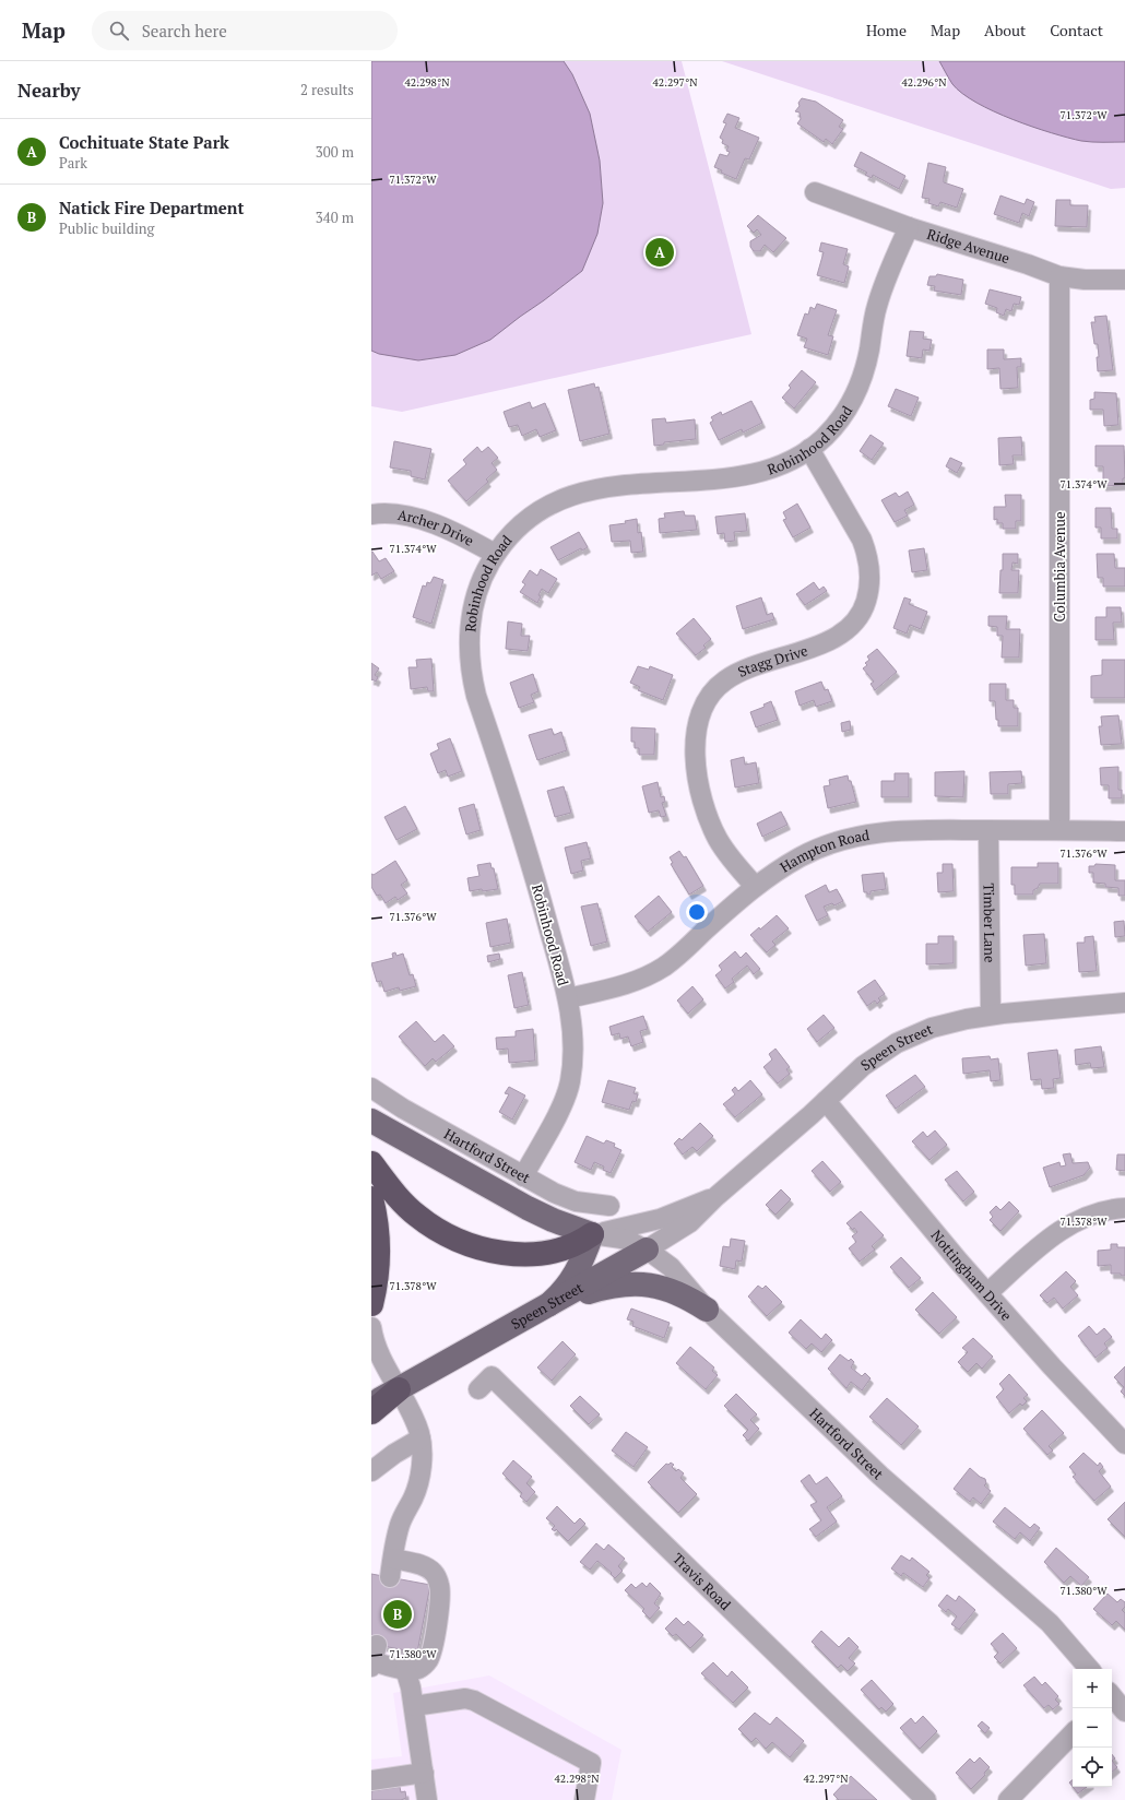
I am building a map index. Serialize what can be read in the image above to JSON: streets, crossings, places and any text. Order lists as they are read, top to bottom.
{
  "streets": {
    "main road": ["Speen Street"],
    "street": [
      "Ridge Avenue",
      "Robinhood Road",
      "Archer Drive",
      "Columbia Avenue",
      "Stagg Drive",
      "Hampton Road",
      "Timber Lane",
      "Hartford Street",
      "Nottingham Drive",
      "Travis Road"
    ]
  },
  "crossings": [
    ["Ridge Avenue", "Robinhood Road"],
    ["Ridge Avenue", "Columbia Avenue"],
    ["Robinhood Road", "Archer Drive"],
    ["Robinhood Road", "Stagg Drive"],
    ["Robinhood Road", "Hampton Road"],
    ["Robinhood Road", "Hartford Street"],
    ["Columbia Avenue", "Hampton Road"],
    ["Stagg Drive", "Hampton Road"],
    ["Hampton Road", "Timber Lane"],
    ["Timber Lane", "Speen Street"],
    ["Speen Street", "Hartford Street"],
    ["Speen Street", "Nottingham Drive"]
  ],
  "page": {
    "header": "Map",
    "search": "Search here",
    "nav": [
      "Home",
      "Map",
      "About",
      "Contact"
    ],
    "heading": ["Nearby", "2 results"],
    "list": [
      {
        "mark": "A",
        "name": "Cochituate State Park",
        "note": "Park",
        "value": "300 m"
      },
      {
        "mark": "B",
        "name": "Natick Fire Department",
        "note": "Public building",
        "value": "340 m"
      }
    ],
    "pins": ["A", "B"],
    "map_buttons": ["+", "−"]
  },
  "coordinates": [
    "42.298°N",
    "42.297°N",
    "42.296°N",
    "71.372°W",
    "71.374°W",
    "71.376°W",
    "71.378°W",
    "71.380°W"
  ]
}
